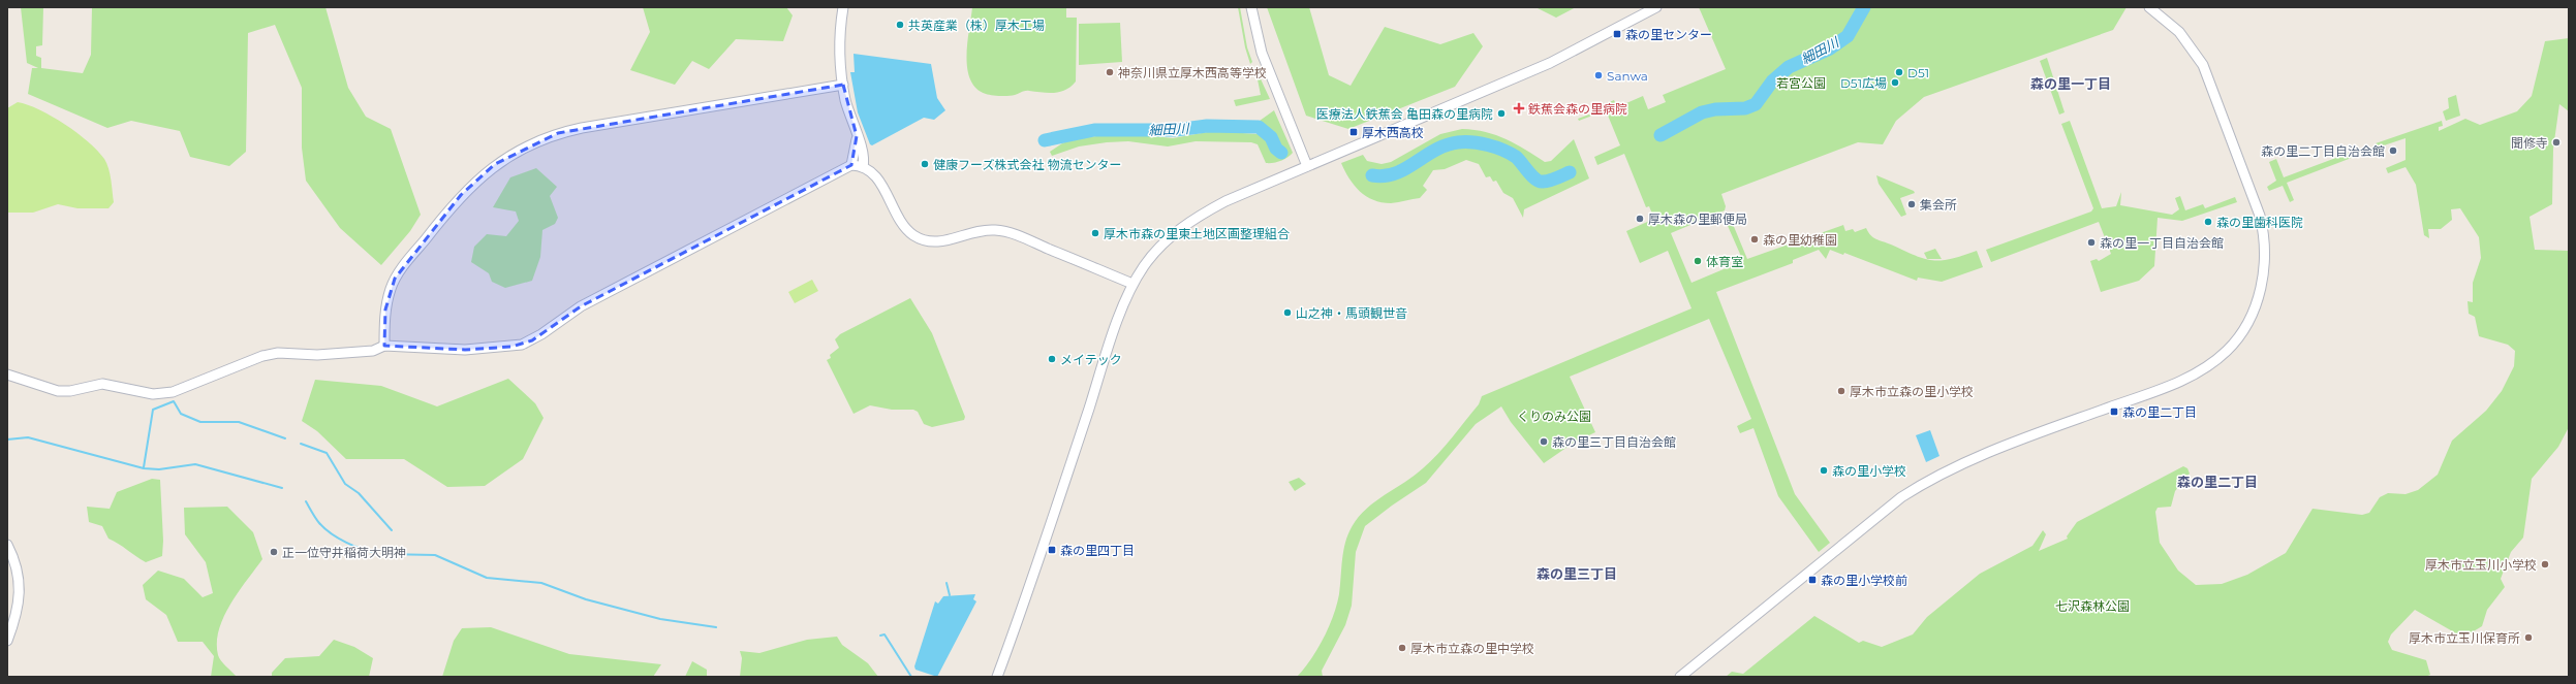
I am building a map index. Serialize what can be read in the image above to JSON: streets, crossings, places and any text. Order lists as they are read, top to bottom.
{
  "districts": ["森の里一丁目", "森の里二丁目", "森の里三丁目"],
  "water": ["細田川"],
  "parks": ["若宮公園", "くりのみ公園", "七沢森林公園"],
  "places": {
    "other": [
      "共英産業（株）厚木工場",
      "神奈川県立厚木西高等学校",
      "D51",
      "Sanwa",
      "D51広場",
      "医療法人鉄蕉会 亀田森の里病院",
      "聞修寺",
      "森の里二丁目自治会館",
      "健康フーズ株式会社 物流センター",
      "集会所",
      "厚木森の里郵便局",
      "森の里歯科医院",
      "厚木市森の里東土地区画整理組合",
      "森の里幼稚園",
      "森の里一丁目自治会館",
      "体育室",
      "山之神・馬頭観世音",
      "メイテック",
      "厚木市立森の里小学校",
      "森の里三丁目自治会館",
      "森の里小学校",
      "正一位守井稲荷大明神",
      "厚木市立玉川小学校",
      "厚木市立玉川保育所",
      "厚木市立森の里中学校"
    ],
    "transit": [
      "森の里センター",
      "厚木西高校",
      "森の里二丁目",
      "森の里四丁目",
      "森の里小学校前"
    ],
    "health": ["鉄蕉会森の里病院"]
  }
}
